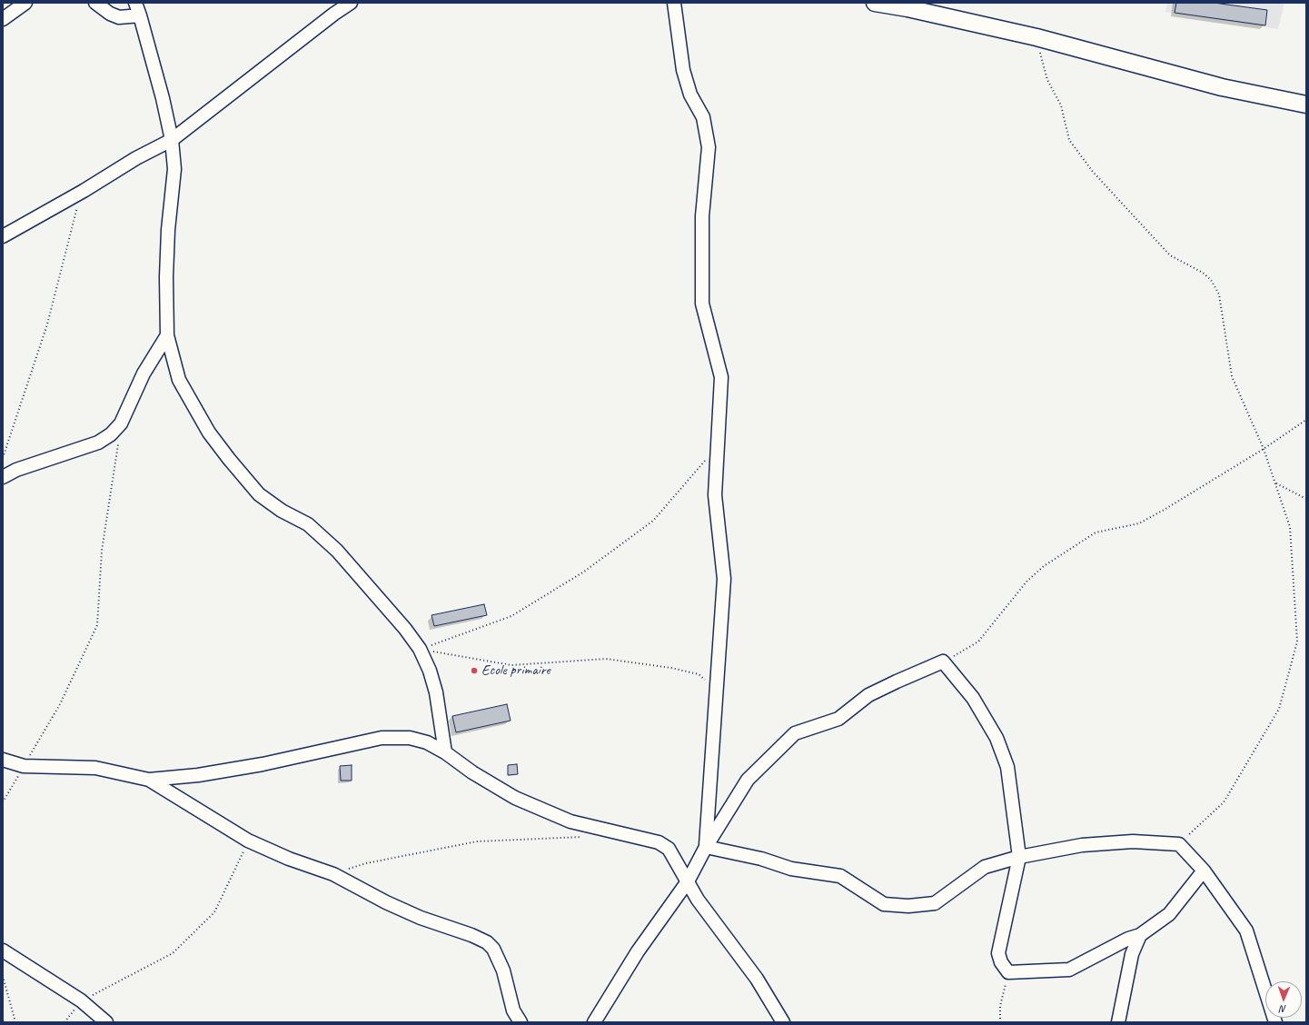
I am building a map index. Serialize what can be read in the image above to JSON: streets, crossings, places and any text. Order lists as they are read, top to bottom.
{
  "places": ["Ecole primaire"],
  "north": "bottom"
}
